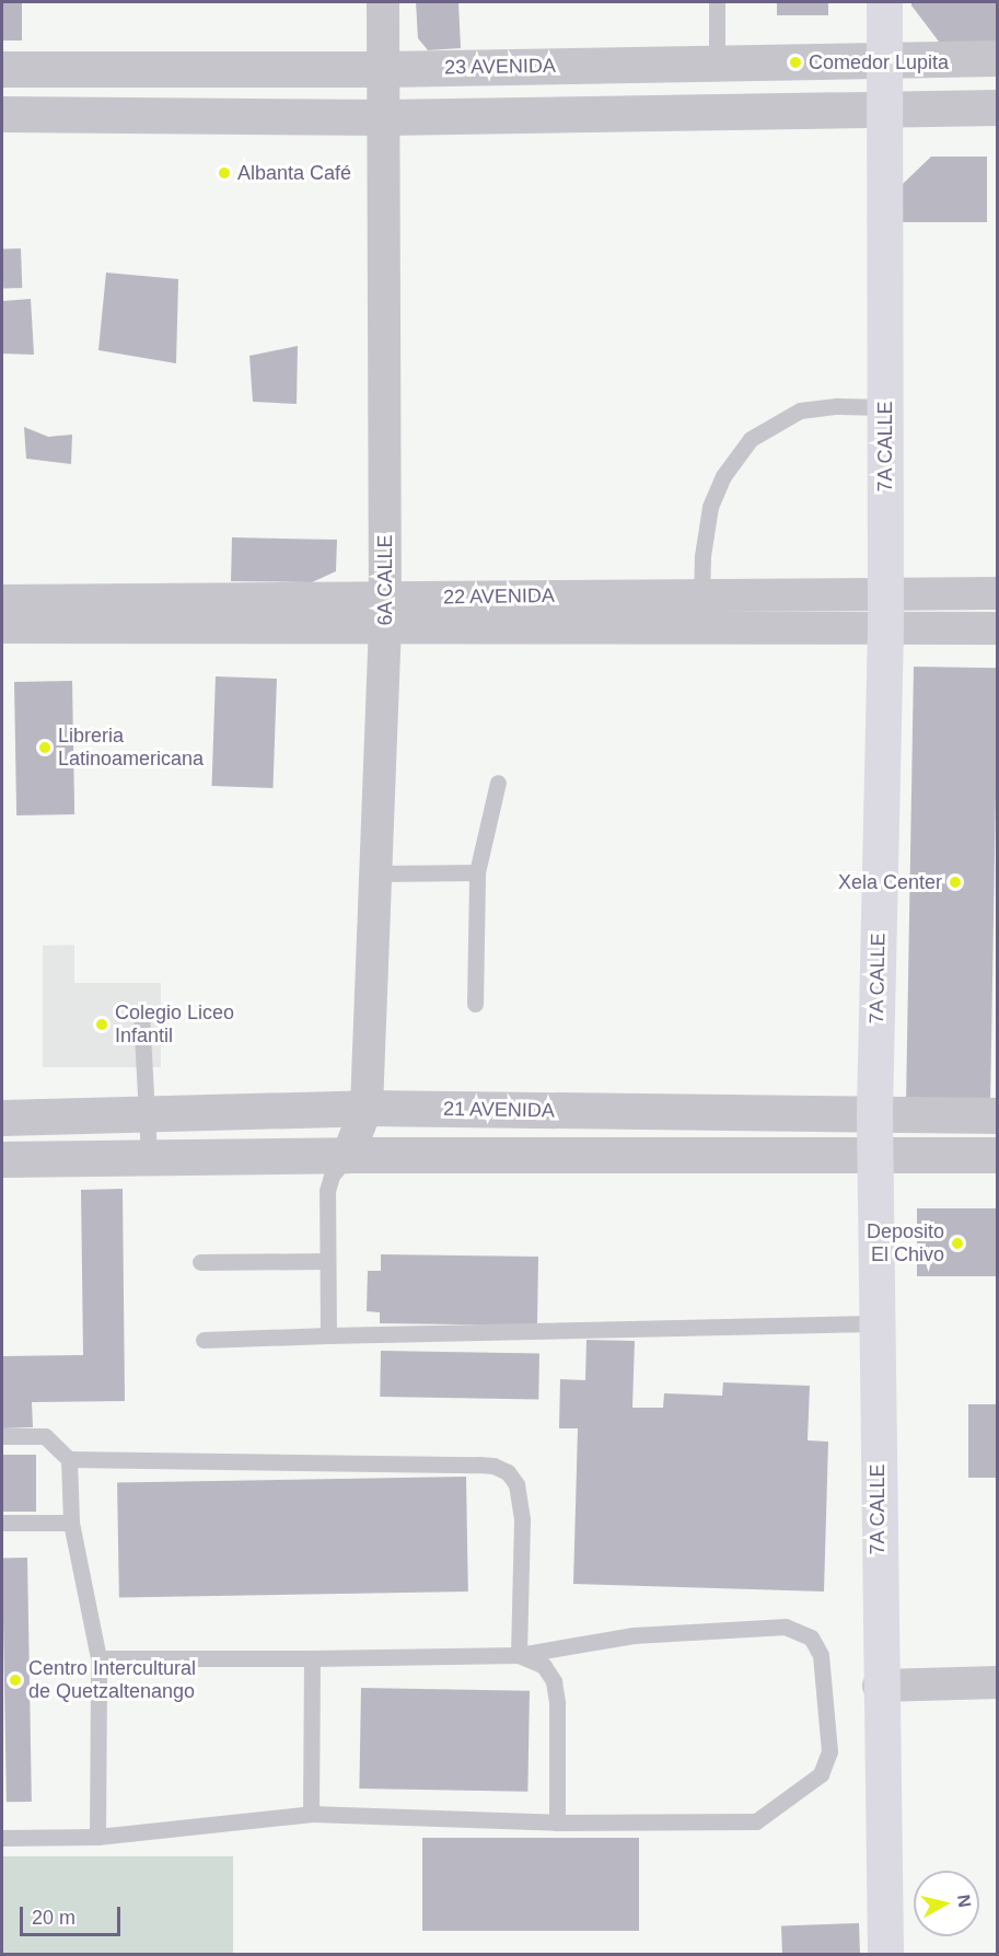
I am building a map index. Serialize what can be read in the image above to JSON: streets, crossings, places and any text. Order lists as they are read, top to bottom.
{
  "streets": {
    "main road": ["7A CALLE"],
    "street": [
      "23 AVENIDA",
      "6A CALLE",
      "22 AVENIDA",
      "21 AVENIDA"
    ]
  },
  "crossings": [
    ["23 AVENIDA", "7A CALLE"],
    ["23 AVENIDA", "6A CALLE"],
    ["7A CALLE", "22 AVENIDA"],
    ["7A CALLE", "21 AVENIDA"],
    ["6A CALLE", "22 AVENIDA"],
    ["6A CALLE", "21 AVENIDA"]
  ],
  "places": [
    "Comedor Lupita",
    "Albanta Café",
    "Libreria Latinoamericana",
    "Xela Center",
    "Colegio Liceo Infantil",
    "Deposito El Chivo",
    "Centro Intercultural de Quetzaltenango"
  ],
  "scale_bar": "20 m",
  "north": "right"
}
